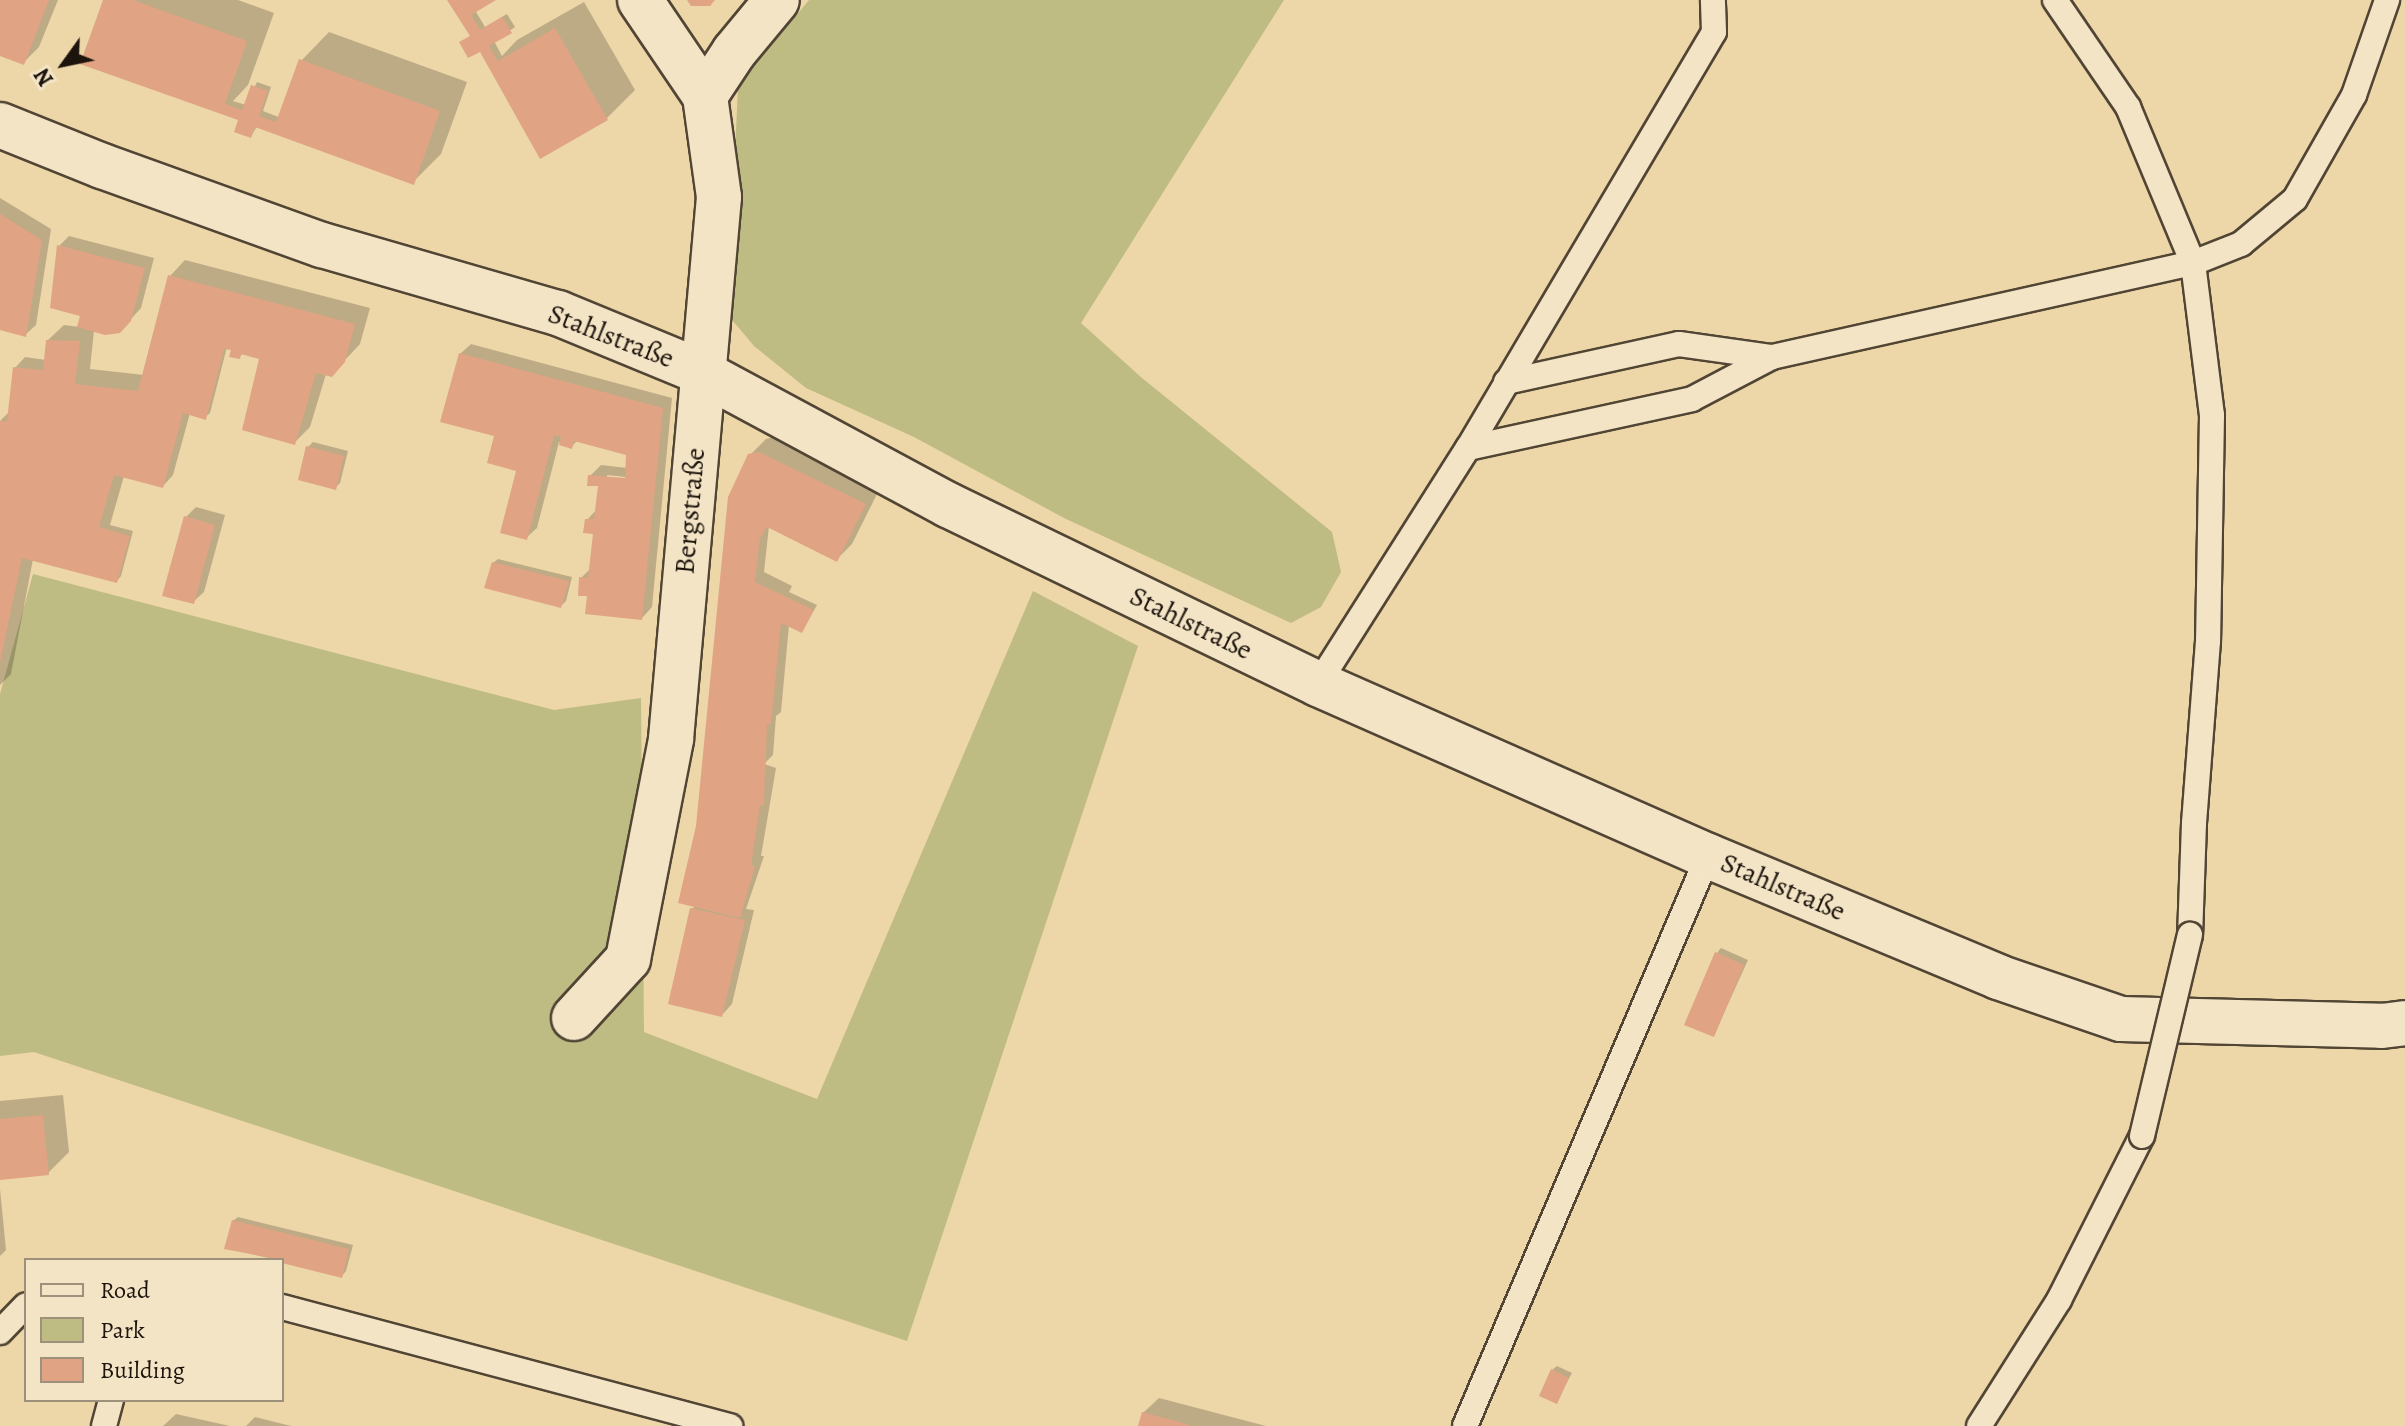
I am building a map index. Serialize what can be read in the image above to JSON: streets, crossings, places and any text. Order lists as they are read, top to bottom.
{
  "streets": {
    "street": ["Stahlstraße", "Bergstraße"]
  },
  "crossings": [
    ["Stahlstraße", "Bergstraße"]
  ],
  "legend": ["Road", "Park", "Building"],
  "north": "bottom left"
}
